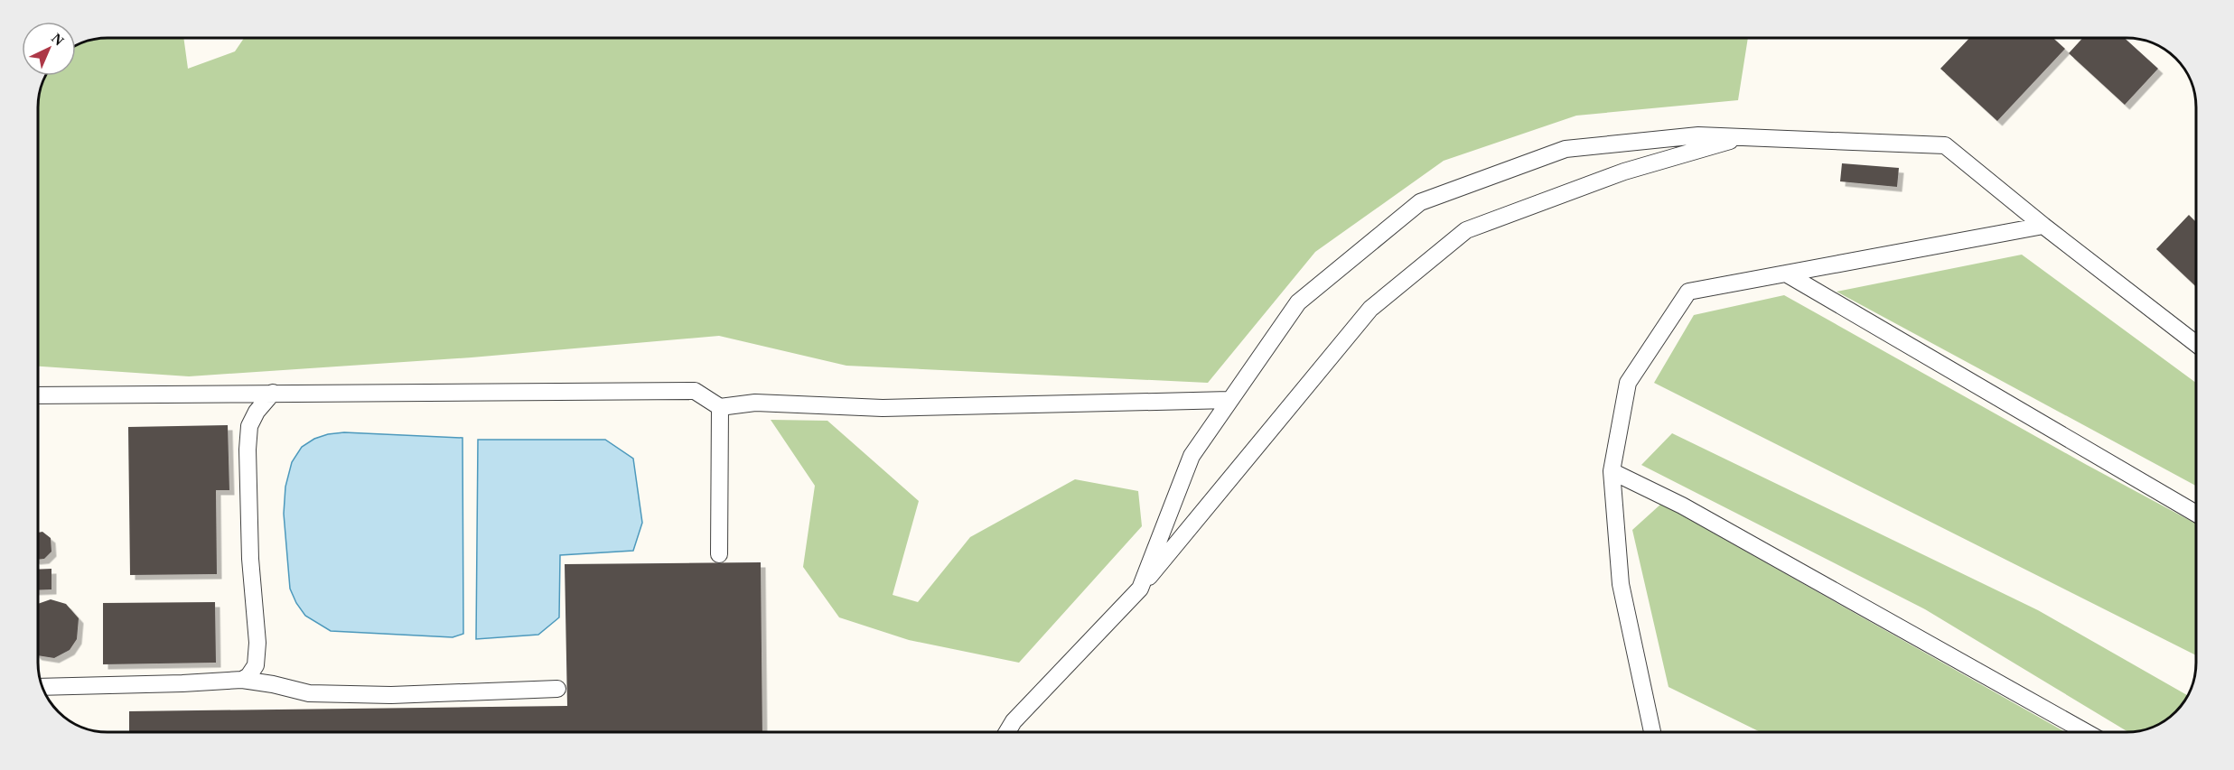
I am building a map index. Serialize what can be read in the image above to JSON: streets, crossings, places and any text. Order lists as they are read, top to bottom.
{
  "north": "top right"
}
